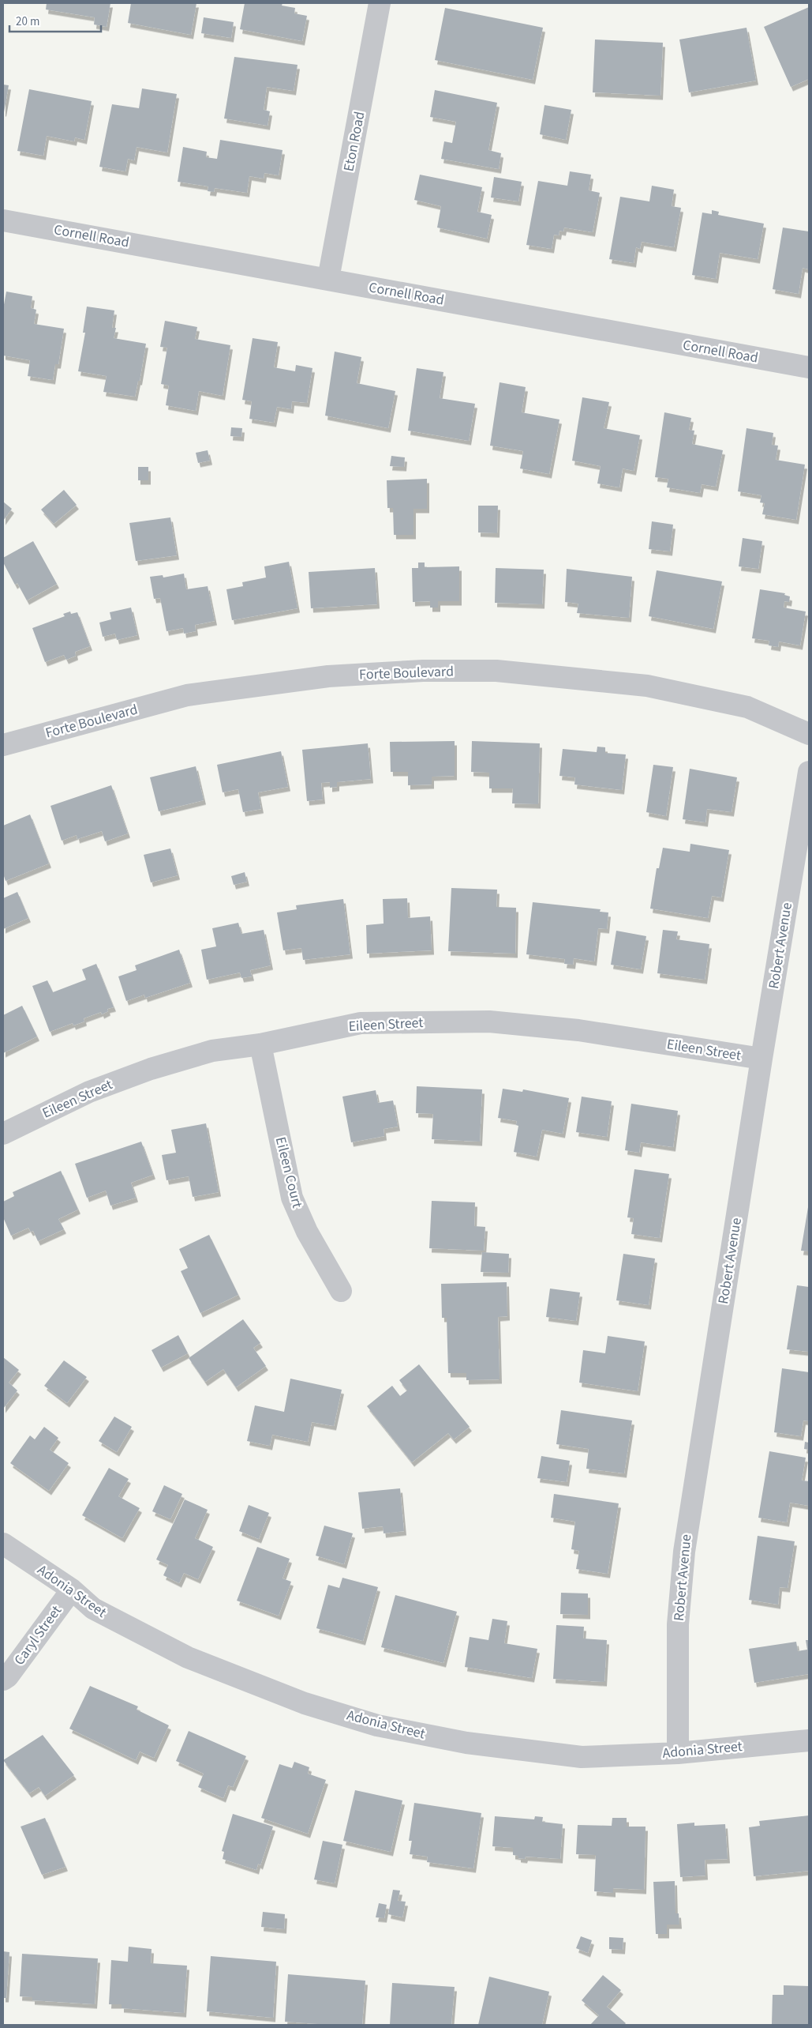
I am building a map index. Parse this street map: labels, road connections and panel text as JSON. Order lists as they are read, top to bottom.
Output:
{
  "streets": {
    "street": [
      "Eton Road",
      "Cornell Road",
      "Forte Boulevard",
      "Robert Avenue",
      "Eileen Street",
      "Eileen Court",
      "Adonia Street",
      "Caryl Street"
    ]
  },
  "crossings": [
    ["Eton Road", "Cornell Road"],
    ["Robert Avenue", "Eileen Street"],
    ["Robert Avenue", "Adonia Street"],
    ["Eileen Street", "Eileen Court"],
    ["Adonia Street", "Caryl Street"]
  ],
  "scale_bar": "20 m"
}
